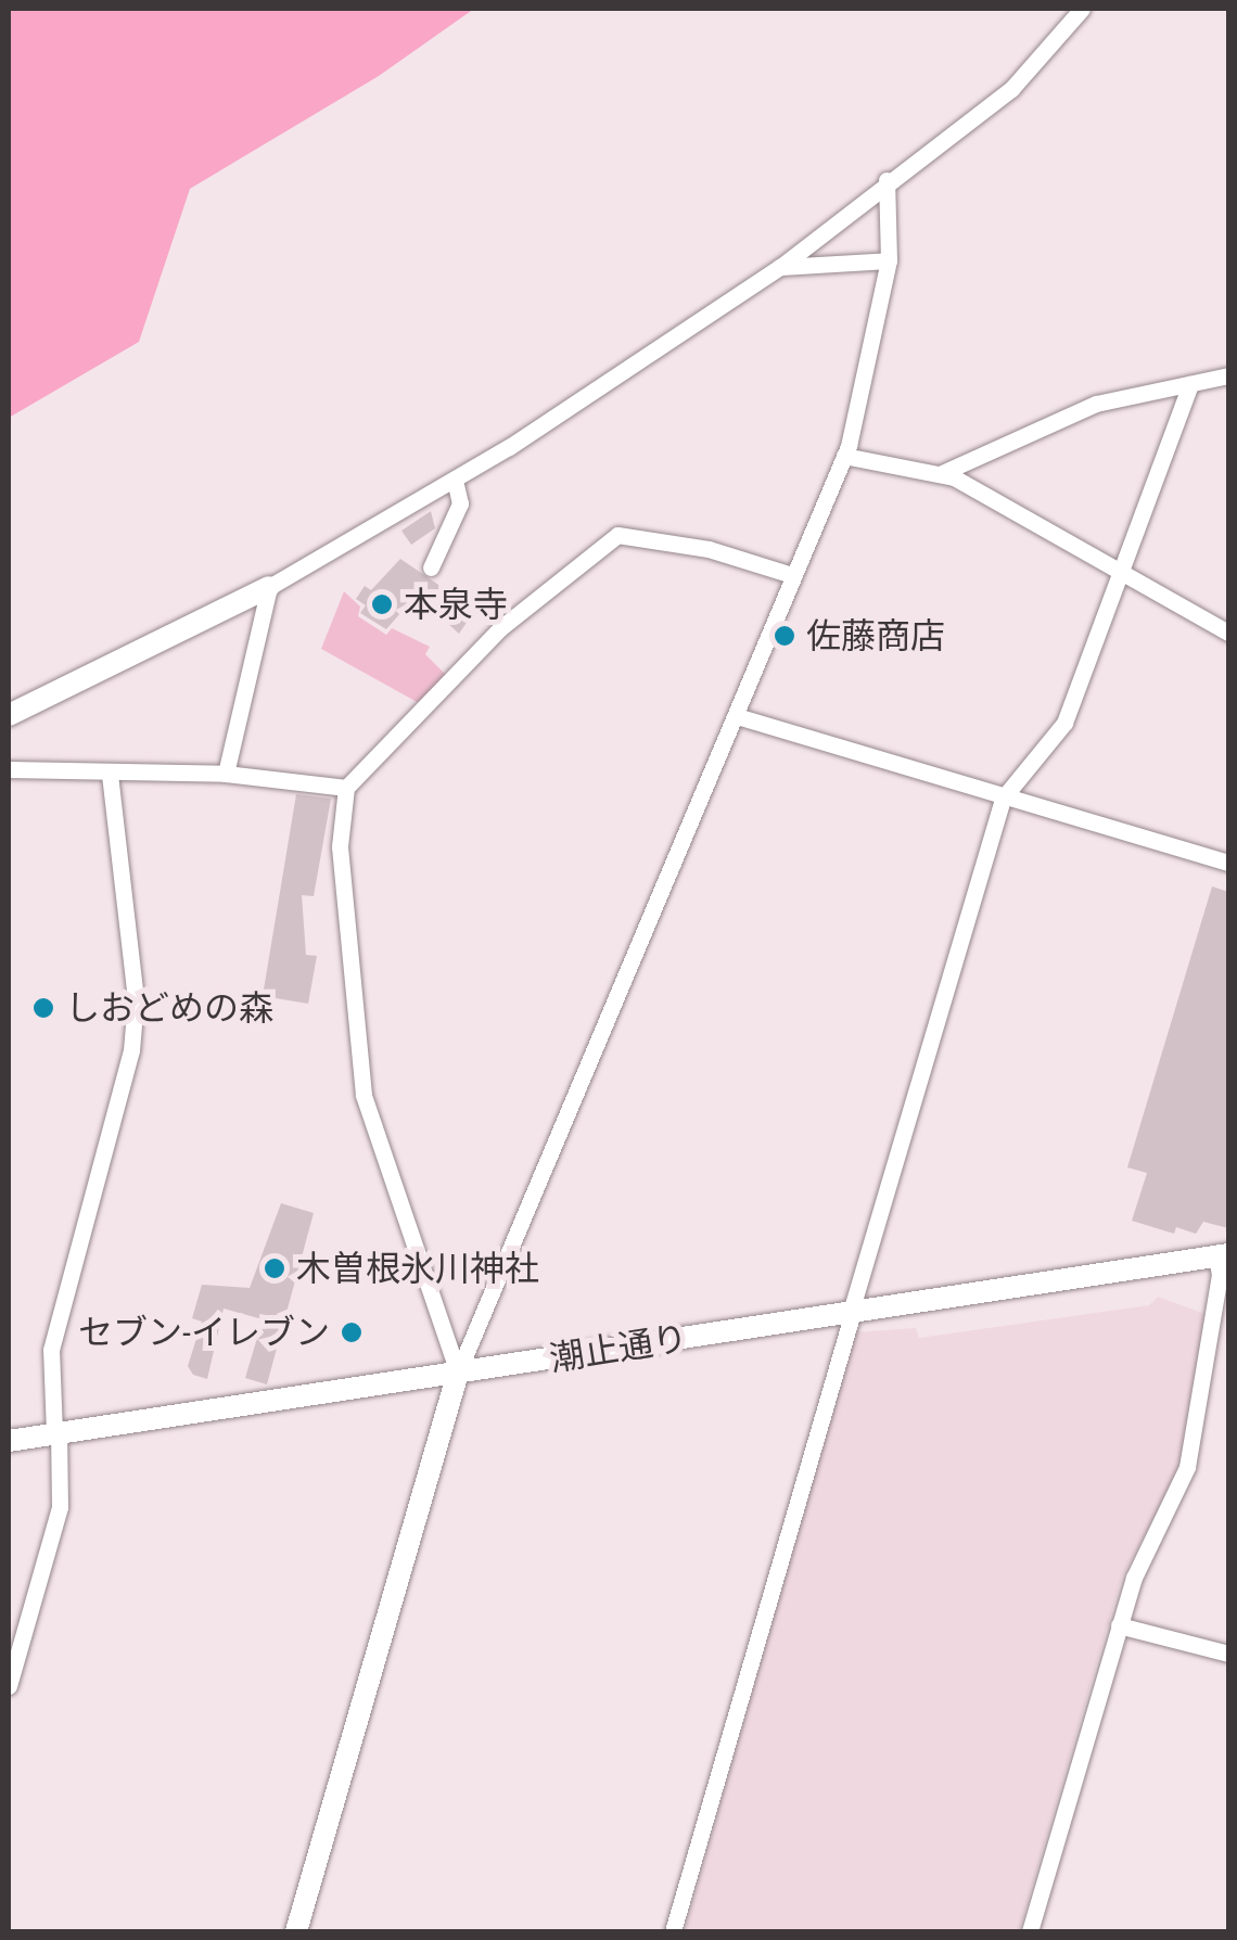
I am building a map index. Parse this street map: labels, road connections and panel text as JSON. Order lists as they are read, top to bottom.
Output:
{
  "streets": {
    "street": ["潮止通り"]
  },
  "places": [
    "本泉寺",
    "佐藤商店",
    "しおどめの森",
    "木曽根氷川神社",
    "セブン-イレブン"
  ]
}
